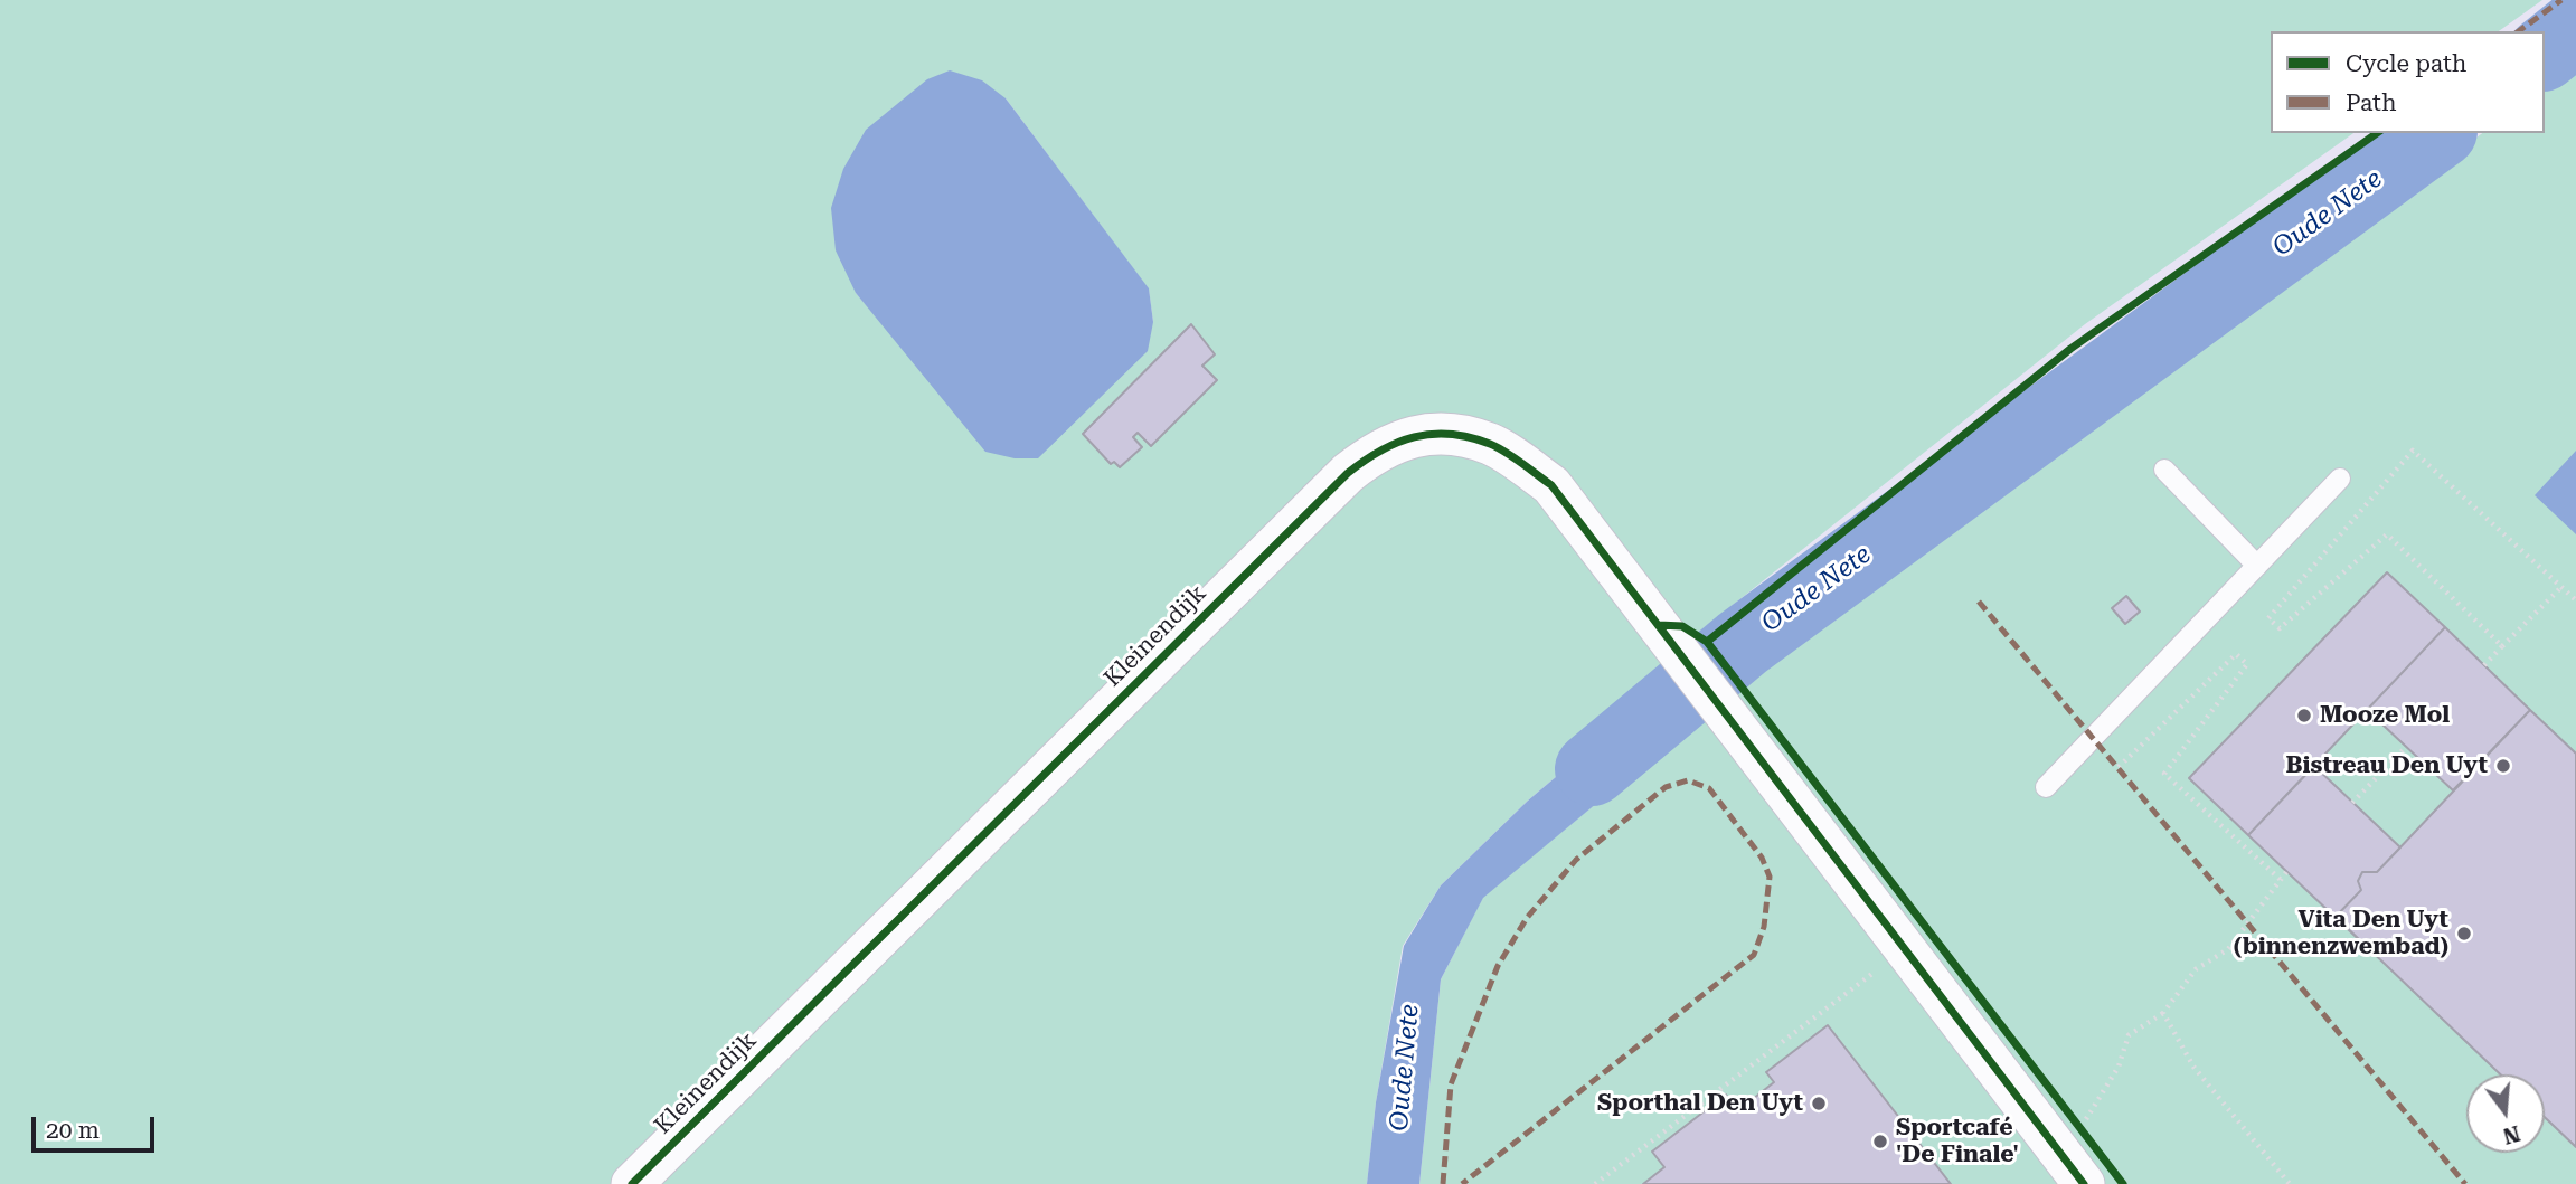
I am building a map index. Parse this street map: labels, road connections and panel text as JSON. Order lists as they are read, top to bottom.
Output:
{
  "streets": {
    "street": ["Kleinendijk"]
  },
  "water": ["Oude Nete"],
  "places": [
    "Mooze Mol",
    "Bistreau Den Uyt",
    "Vita Den Uyt (binnenzwembad)",
    "Sporthal Den Uyt",
    "Sportcafé 'De Finale'"
  ],
  "legend": ["Cycle path", "Path"],
  "scale_bar": "20 m",
  "north": "bottom"
}
